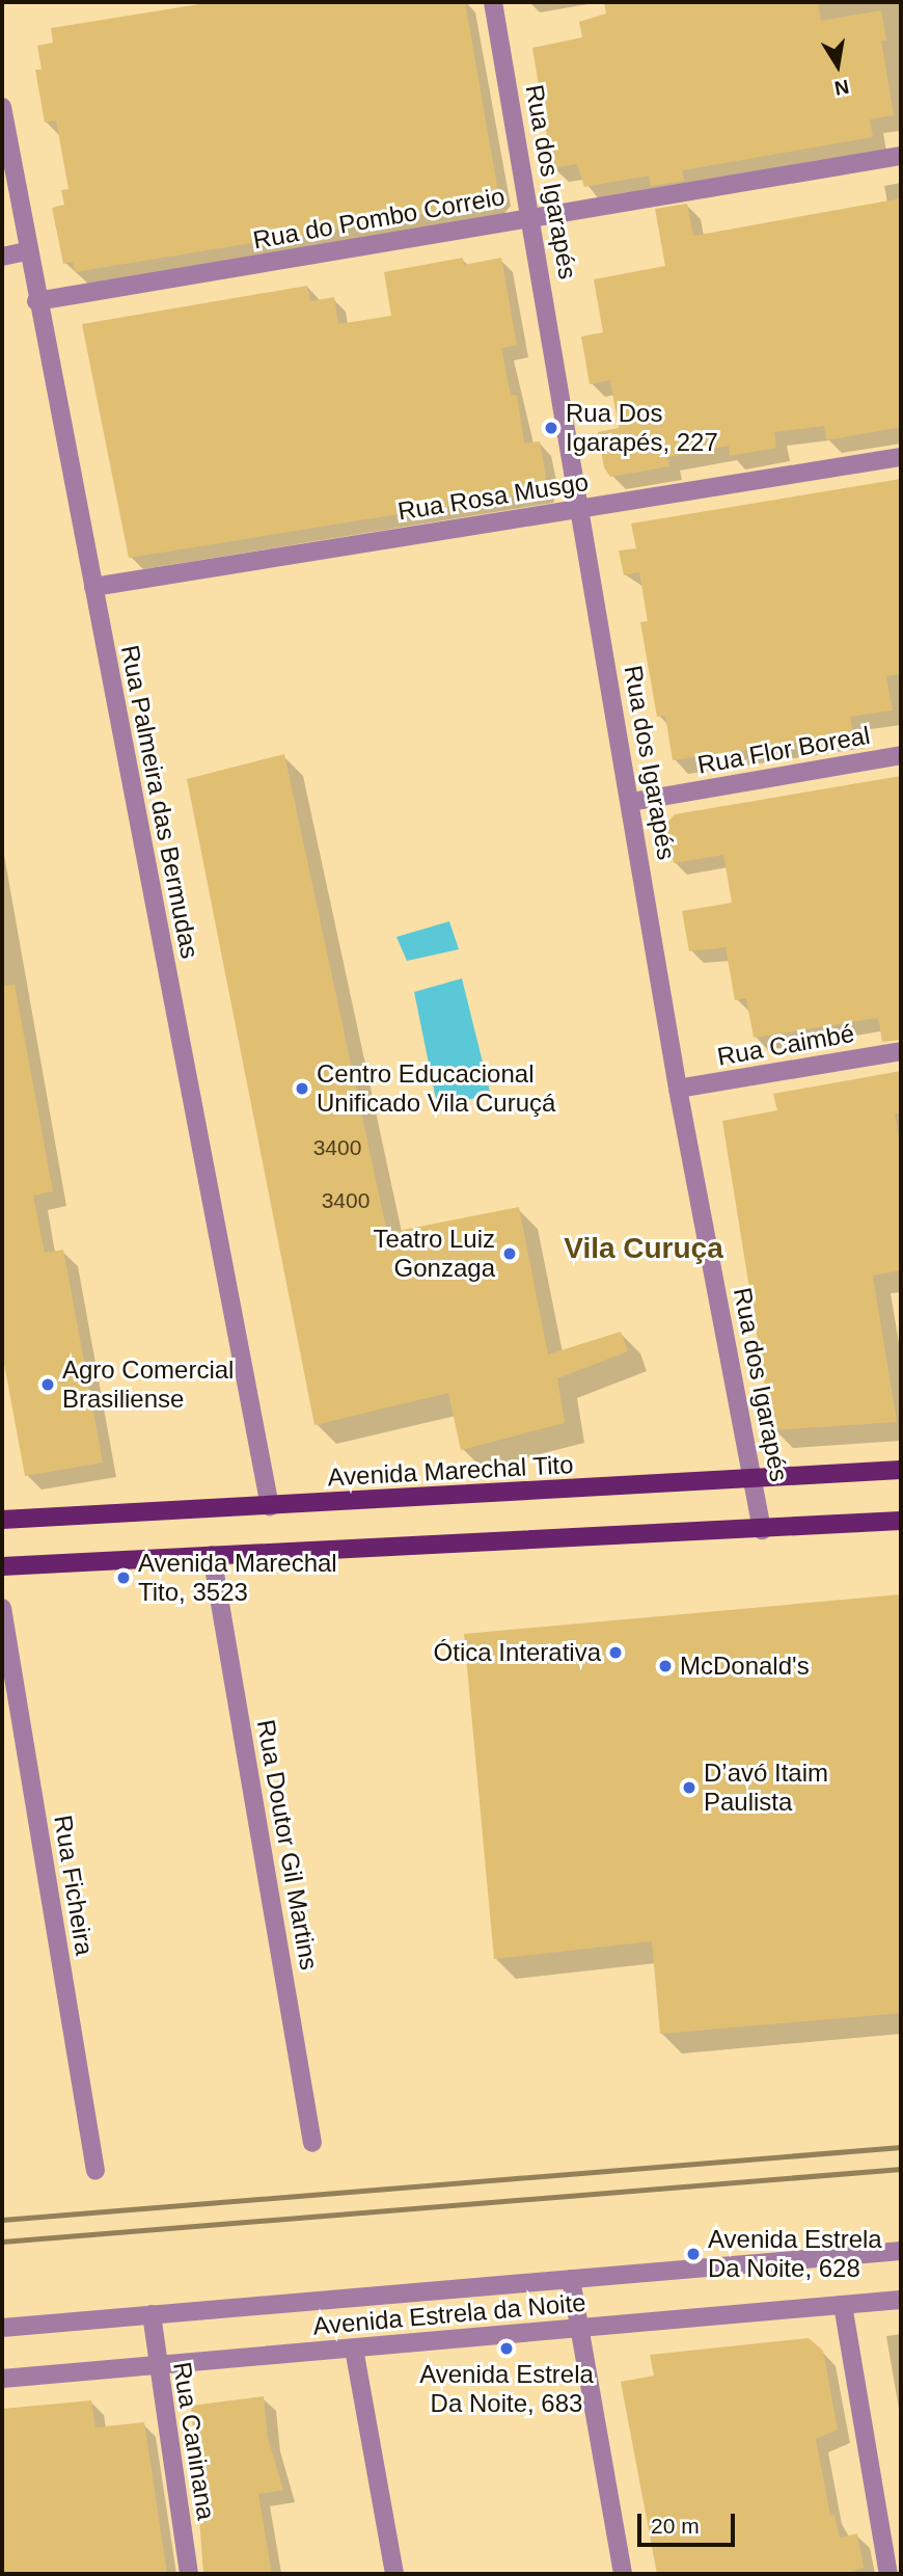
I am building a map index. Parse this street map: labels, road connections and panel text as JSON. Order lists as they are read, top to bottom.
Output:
{
  "streets": {
    "main road": ["Avenida Marechal Tito"],
    "street": [
      "Rua dos Igarapés",
      "Rua do Pombo Correio",
      "Rua Rosa Musgo",
      "Rua Flor Boreal",
      "Rua Palmeira das Bermudas",
      "Rua Caimbé",
      "Rua Doutor Gil Martins",
      "Rua Ficheira",
      "Avenida Estrela da Noite",
      "Rua Caninana"
    ]
  },
  "crossings": [
    ["Rua dos Igarapés", "Rua do Pombo Correio"],
    ["Rua dos Igarapés", "Rua Rosa Musgo"],
    ["Rua dos Igarapés", "Rua Flor Boreal"],
    ["Rua dos Igarapés", "Rua Caimbé"],
    ["Rua dos Igarapés", "Avenida Marechal Tito"],
    ["Rua do Pombo Correio", "Rua Palmeira das Bermudas"],
    ["Rua Rosa Musgo", "Rua Palmeira das Bermudas"],
    ["Rua Palmeira das Bermudas", "Avenida Marechal Tito"],
    ["Avenida Estrela da Noite", "Rua Caninana"]
  ],
  "districts": ["Vila Curuça"],
  "places": [
    "Rua Dos Igarapés, 227",
    "Centro Educacional Unificado Vila Curuçá",
    "Teatro Luiz Gonzaga",
    "Agro Comercial Brasiliense",
    "Avenida Marechal Tito, 3523",
    "Ótica Interativa",
    "McDonald's",
    "D’avó Itaim Paulista",
    "Avenida Estrela Da Noite, 628",
    "Avenida Estrela Da Noite, 683"
  ],
  "house_numbers": ["3400", "3400"],
  "scale_bar": "20 m",
  "north": "bottom"
}
